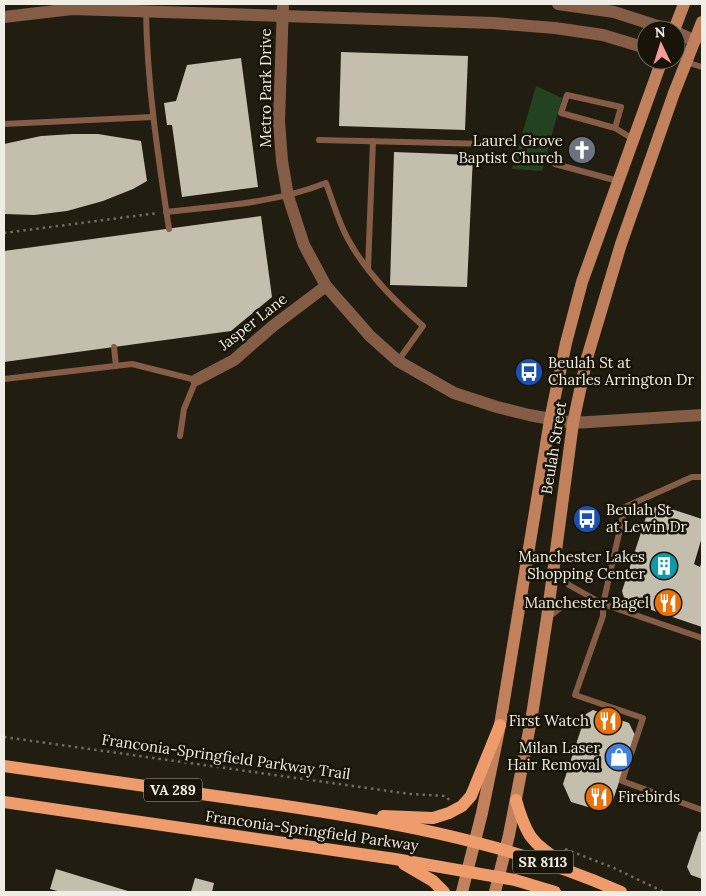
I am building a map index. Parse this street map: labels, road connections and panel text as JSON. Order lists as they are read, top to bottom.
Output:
{
  "streets": {
    "main road": [
      "Beulah Street",
      "VA 289",
      "Franconia-Springfield Parkway",
      "SR 8113"
    ],
    "street": ["Metro Park Drive", "Jasper Lane"],
    "path": ["Franconia-Springfield Parkway Trail"]
  },
  "crossings": [
    ["Metro Park Drive", "Jasper Lane"],
    ["Metro Park Drive", "Beulah Street"],
    ["Beulah Street", "Franconia-Springfield Parkway"],
    ["Beulah Street", "SR 8113"],
    ["Franconia-Springfield Parkway", "SR 8113"]
  ],
  "places": {
    "church": ["Laurel Grove Baptist Church"],
    "bus stop": ["Beulah St at Charles Arrington Dr", "Beulah St at Lewin Dr"],
    "building": ["Manchester Lakes Shopping Center"],
    "restaurant": ["Manchester Bagel", "First Watch", "Firebirds"],
    "shop": ["Milan Laser Hair Removal"]
  },
  "north": "top"
}
